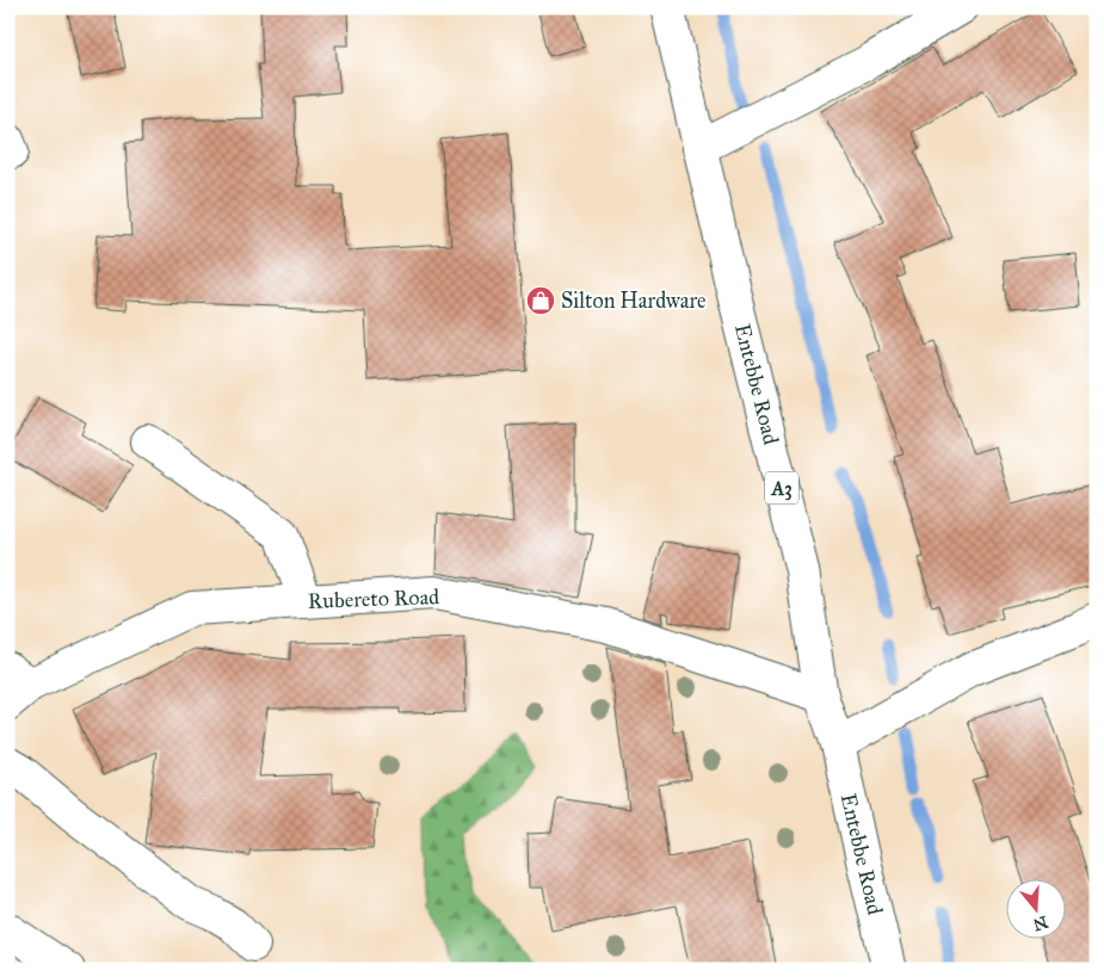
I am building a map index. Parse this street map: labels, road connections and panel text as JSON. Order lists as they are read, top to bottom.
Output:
{
  "streets": {
    "street": ["Entebbe Road", "A3", "Rubereto Road"]
  },
  "crossings": [
    ["Entebbe Road", "Rubereto Road"]
  ],
  "places": {
    "shop": ["Silton Hardware"]
  },
  "north": "bottom"
}
